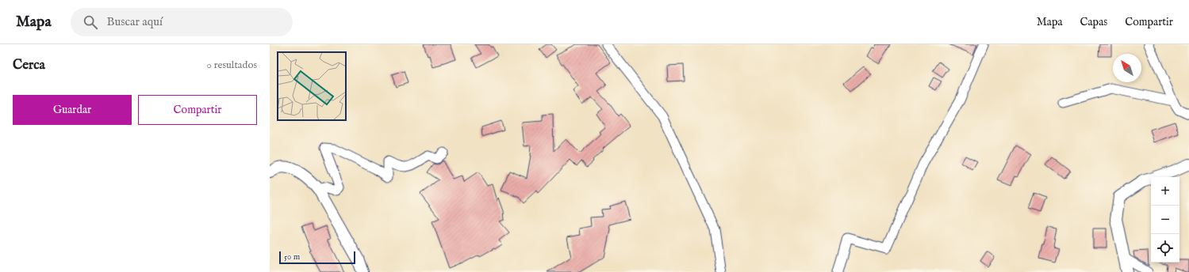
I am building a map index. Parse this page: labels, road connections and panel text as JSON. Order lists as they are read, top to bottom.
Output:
{
  "scale_bar": "50 m",
  "north": "top left",
  "page": {
    "header": "Mapa",
    "search": "Buscar aquí",
    "nav": ["Mapa", "Capas", "Compartir"],
    "heading": ["Cerca", "0 resultados"],
    "buttons": ["Guardar", "Compartir"],
    "map_buttons": ["+", "−"],
    "scale": "50 m"
  }
}
